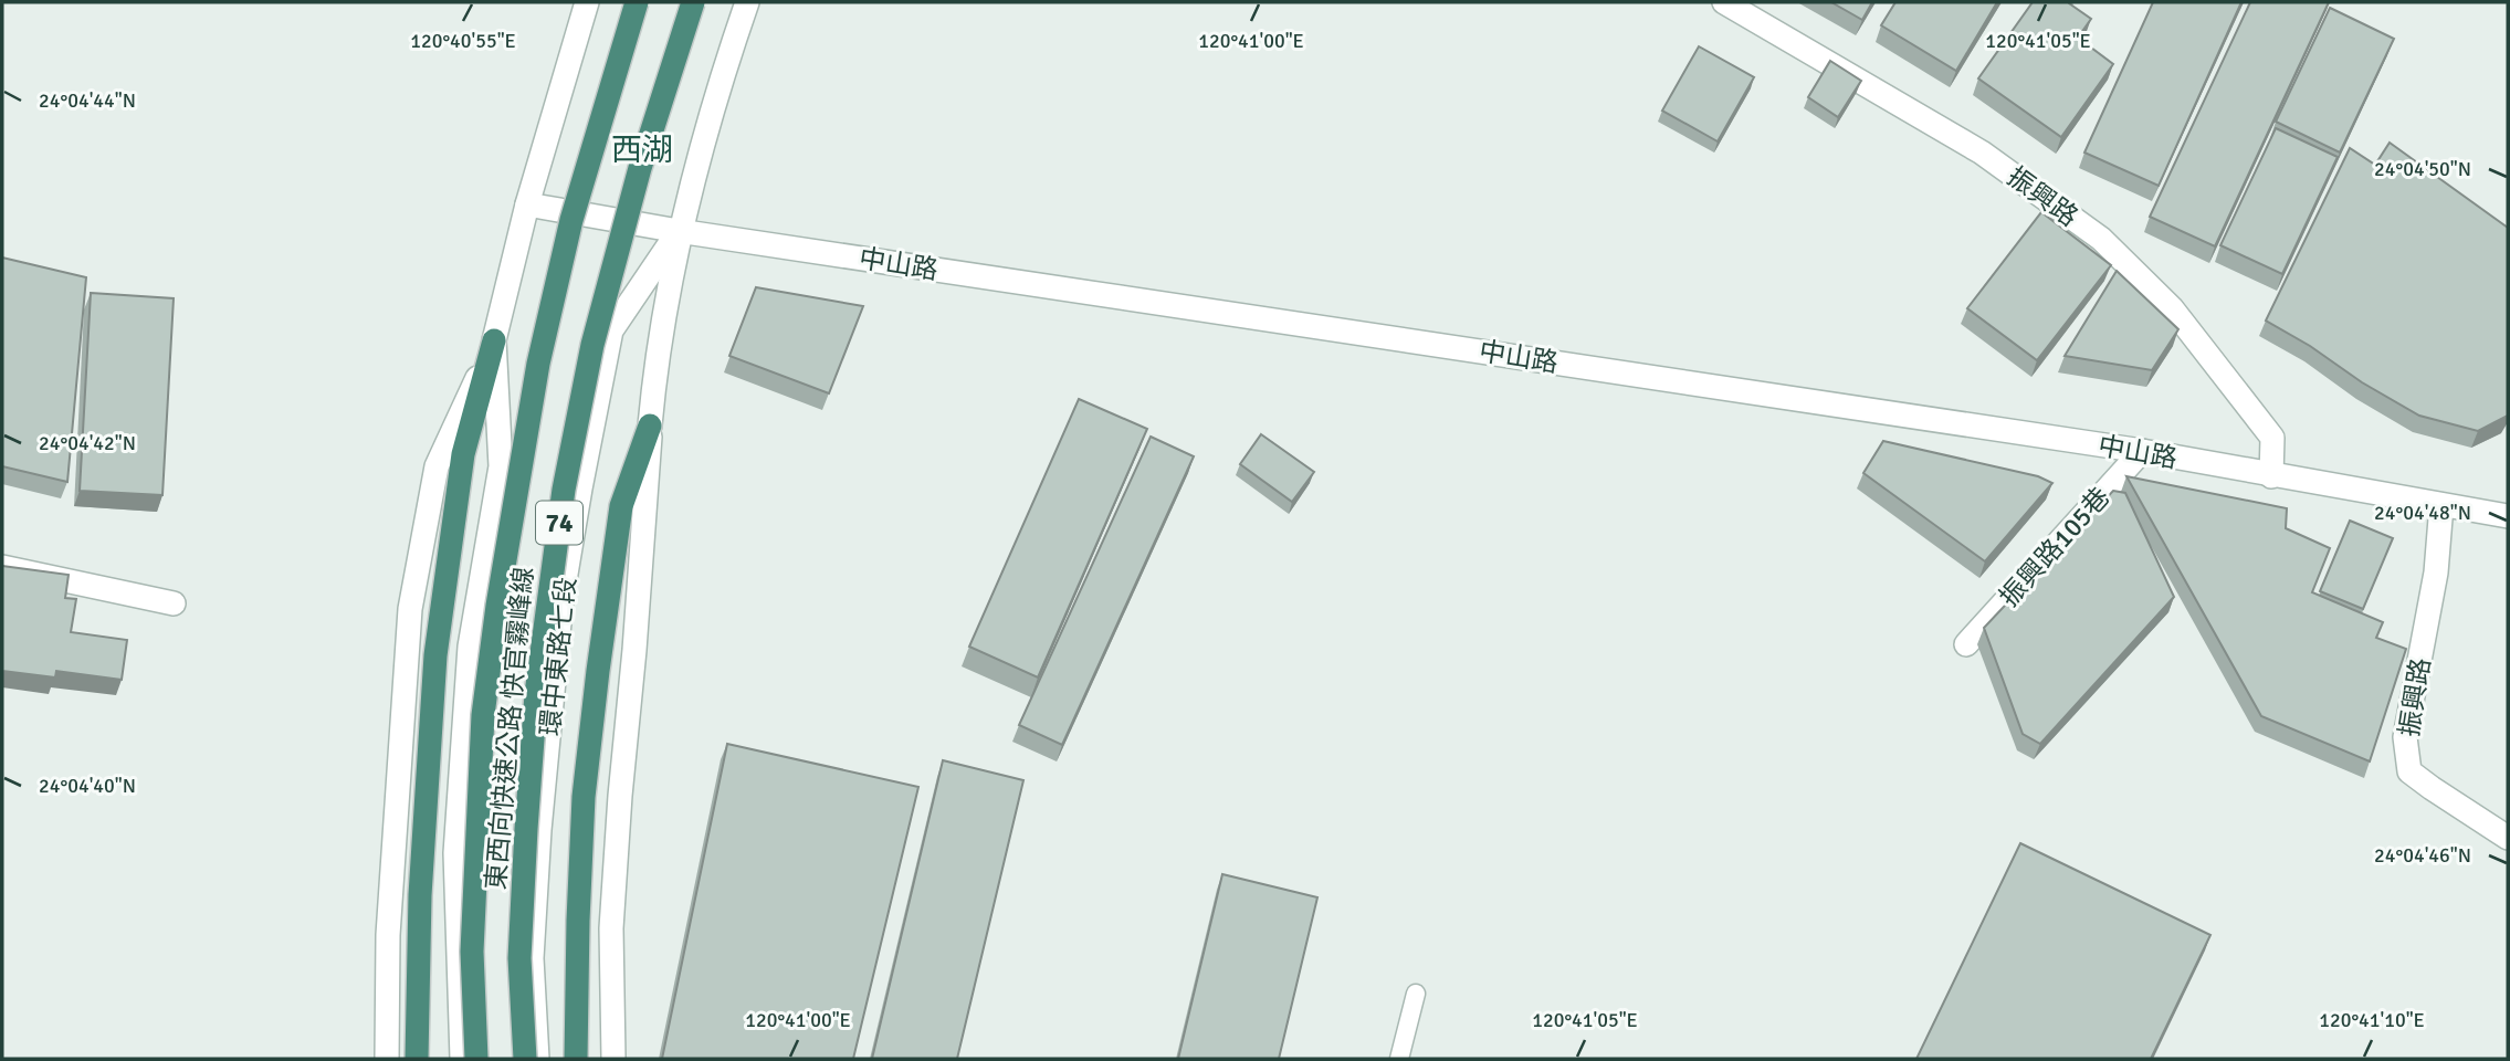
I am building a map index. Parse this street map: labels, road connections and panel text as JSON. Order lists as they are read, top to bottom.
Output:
{
  "streets": {
    "highway": ["74", "東西向快速公路 快官霧峰線"],
    "street": [
      "振興路",
      "中山路",
      "振興路105巷",
      "環中東路七段"
    ]
  },
  "crossings": [
    ["振興路", "中山路"],
    ["中山路", "振興路105巷"],
    ["中山路", "環中東路七段"]
  ],
  "districts": ["西湖"],
  "coordinates": [
    "120°40'55\"E",
    "120°41'00\"E",
    "120°41'05\"E",
    "24°04'44\"N",
    "24°04'50\"N",
    "24°04'42\"N",
    "24°04'48\"N",
    "24°04'40\"N",
    "24°04'46\"N",
    "120°41'10\"E"
  ]
}
